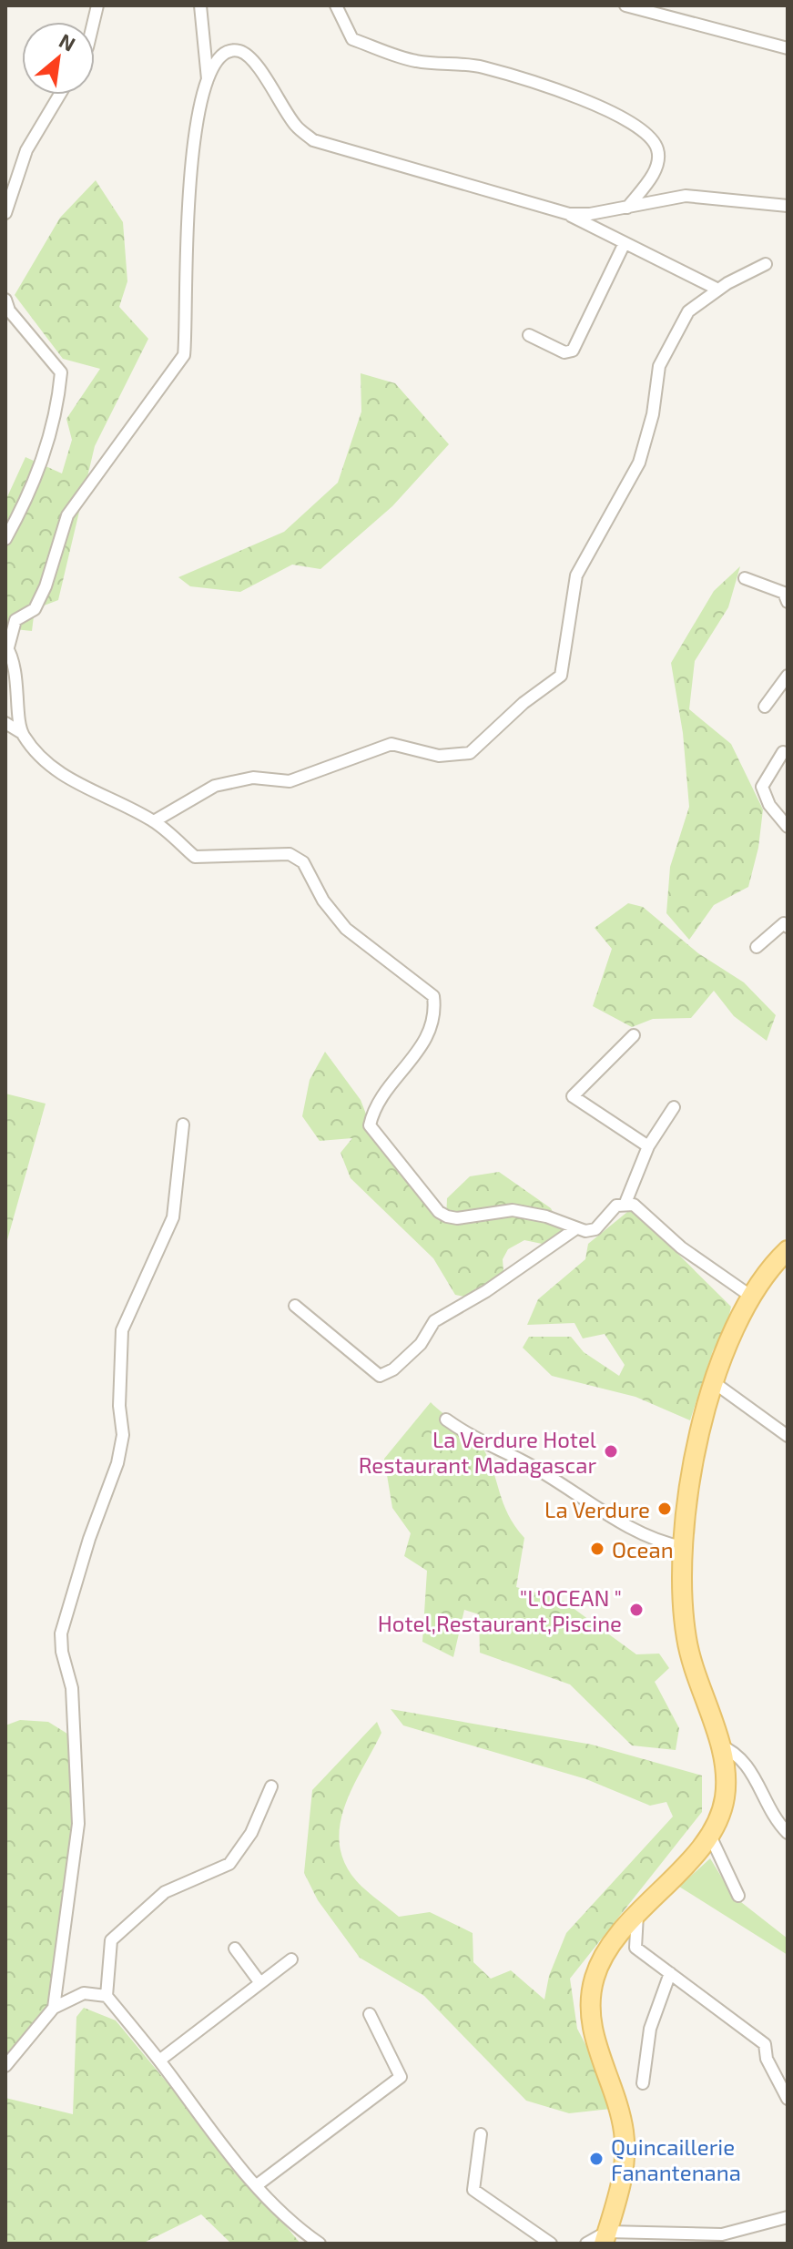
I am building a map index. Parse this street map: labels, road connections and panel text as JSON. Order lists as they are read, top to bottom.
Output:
{
  "places": [
    "La Verdure Hotel Restaurant Madagascar",
    "La Verdure",
    "Ocean",
    "\"L'OCEAN \" Hotel,Restaurant,Piscine",
    "Quincaillerie Fanantenana"
  ],
  "north": "top right"
}
